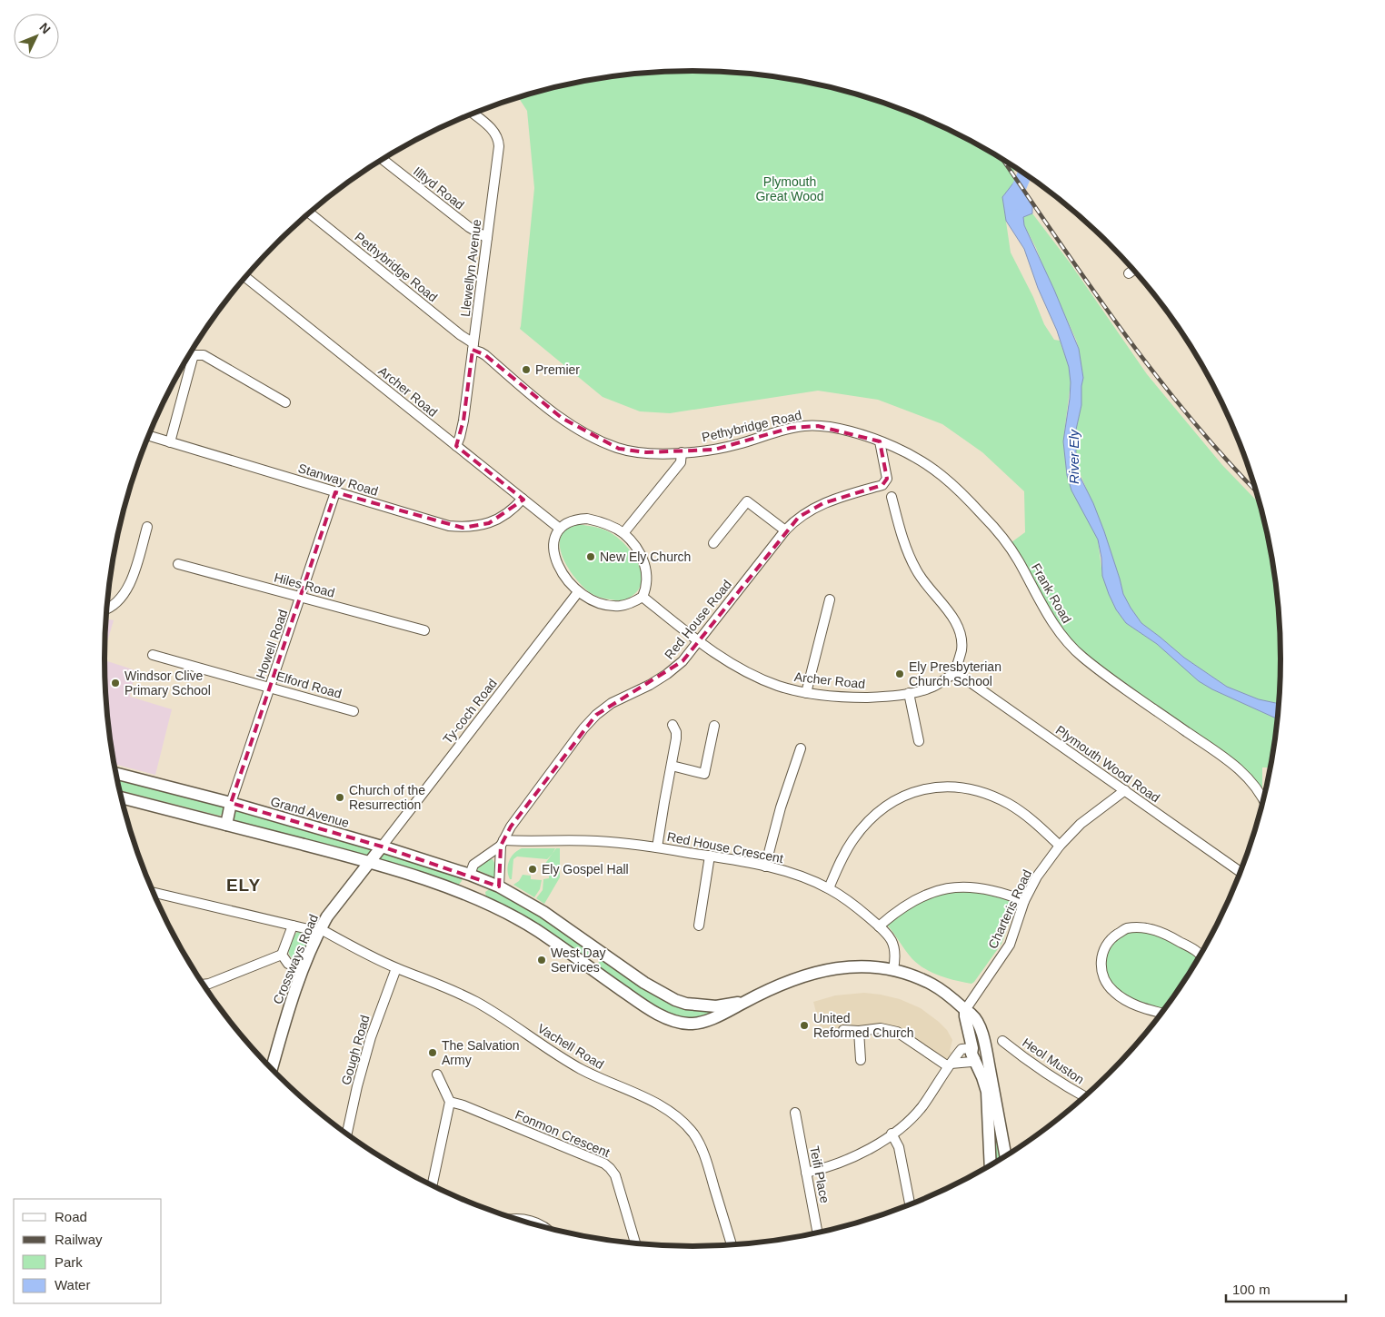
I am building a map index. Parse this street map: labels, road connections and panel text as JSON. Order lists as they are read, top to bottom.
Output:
{
  "streets": {
    "street": [
      "Illtyd Road",
      "Pethybridge Road",
      "Llewellyn Avenue",
      "Archer Road",
      "Stanway Road",
      "Hiles Road",
      "Frank Road",
      "Red House Road",
      "Howell Road",
      "Elford Road",
      "Ty-coch Road",
      "Plymouth Wood Road",
      "Grand Avenue",
      "Red House Crescent",
      "Charteris Road",
      "Crossways Road",
      "Vachell Road",
      "Gough Road",
      "Heol Muston",
      "Fonmon Crescent",
      "Teifi Place"
    ]
  },
  "crossings": [
    ["Illtyd Road", "Llewellyn Avenue"],
    ["Pethybridge Road", "Llewellyn Avenue"],
    ["Pethybridge Road", "Frank Road"],
    ["Pethybridge Road", "Red House Road"],
    ["Llewellyn Avenue", "Archer Road"],
    ["Archer Road", "Stanway Road"],
    ["Archer Road", "Red House Road"],
    ["Archer Road", "Ty-coch Road"],
    ["Archer Road", "Plymouth Wood Road"],
    ["Stanway Road", "Howell Road"],
    ["Hiles Road", "Howell Road"],
    ["Frank Road", "Red House Road"],
    ["Red House Road", "Grand Avenue"],
    ["Red House Road", "Red House Crescent"],
    ["Howell Road", "Elford Road"],
    ["Howell Road", "Grand Avenue"],
    ["Ty-coch Road", "Grand Avenue"],
    ["Plymouth Wood Road", "Charteris Road"],
    ["Grand Avenue", "Red House Crescent"],
    ["Grand Avenue", "Charteris Road"],
    ["Grand Avenue", "Crossways Road"],
    ["Crossways Road", "Vachell Road"],
    ["Vachell Road", "Gough Road"]
  ],
  "districts": ["ELY"],
  "water": ["River Ely"],
  "parks": ["Plymouth Great Wood"],
  "places": [
    "Premier",
    "New Ely Church",
    "Ely Presbyterian Church School",
    "Windsor Clive Primary School",
    "Church of the Resurrection",
    "Ely Gospel Hall",
    "West Day Services",
    "United Reformed Church",
    "The Salvation Army"
  ],
  "legend": [
    "Road",
    "Railway",
    "Park",
    "Water"
  ],
  "scale_bar": "100 m",
  "north": "top right"
}
